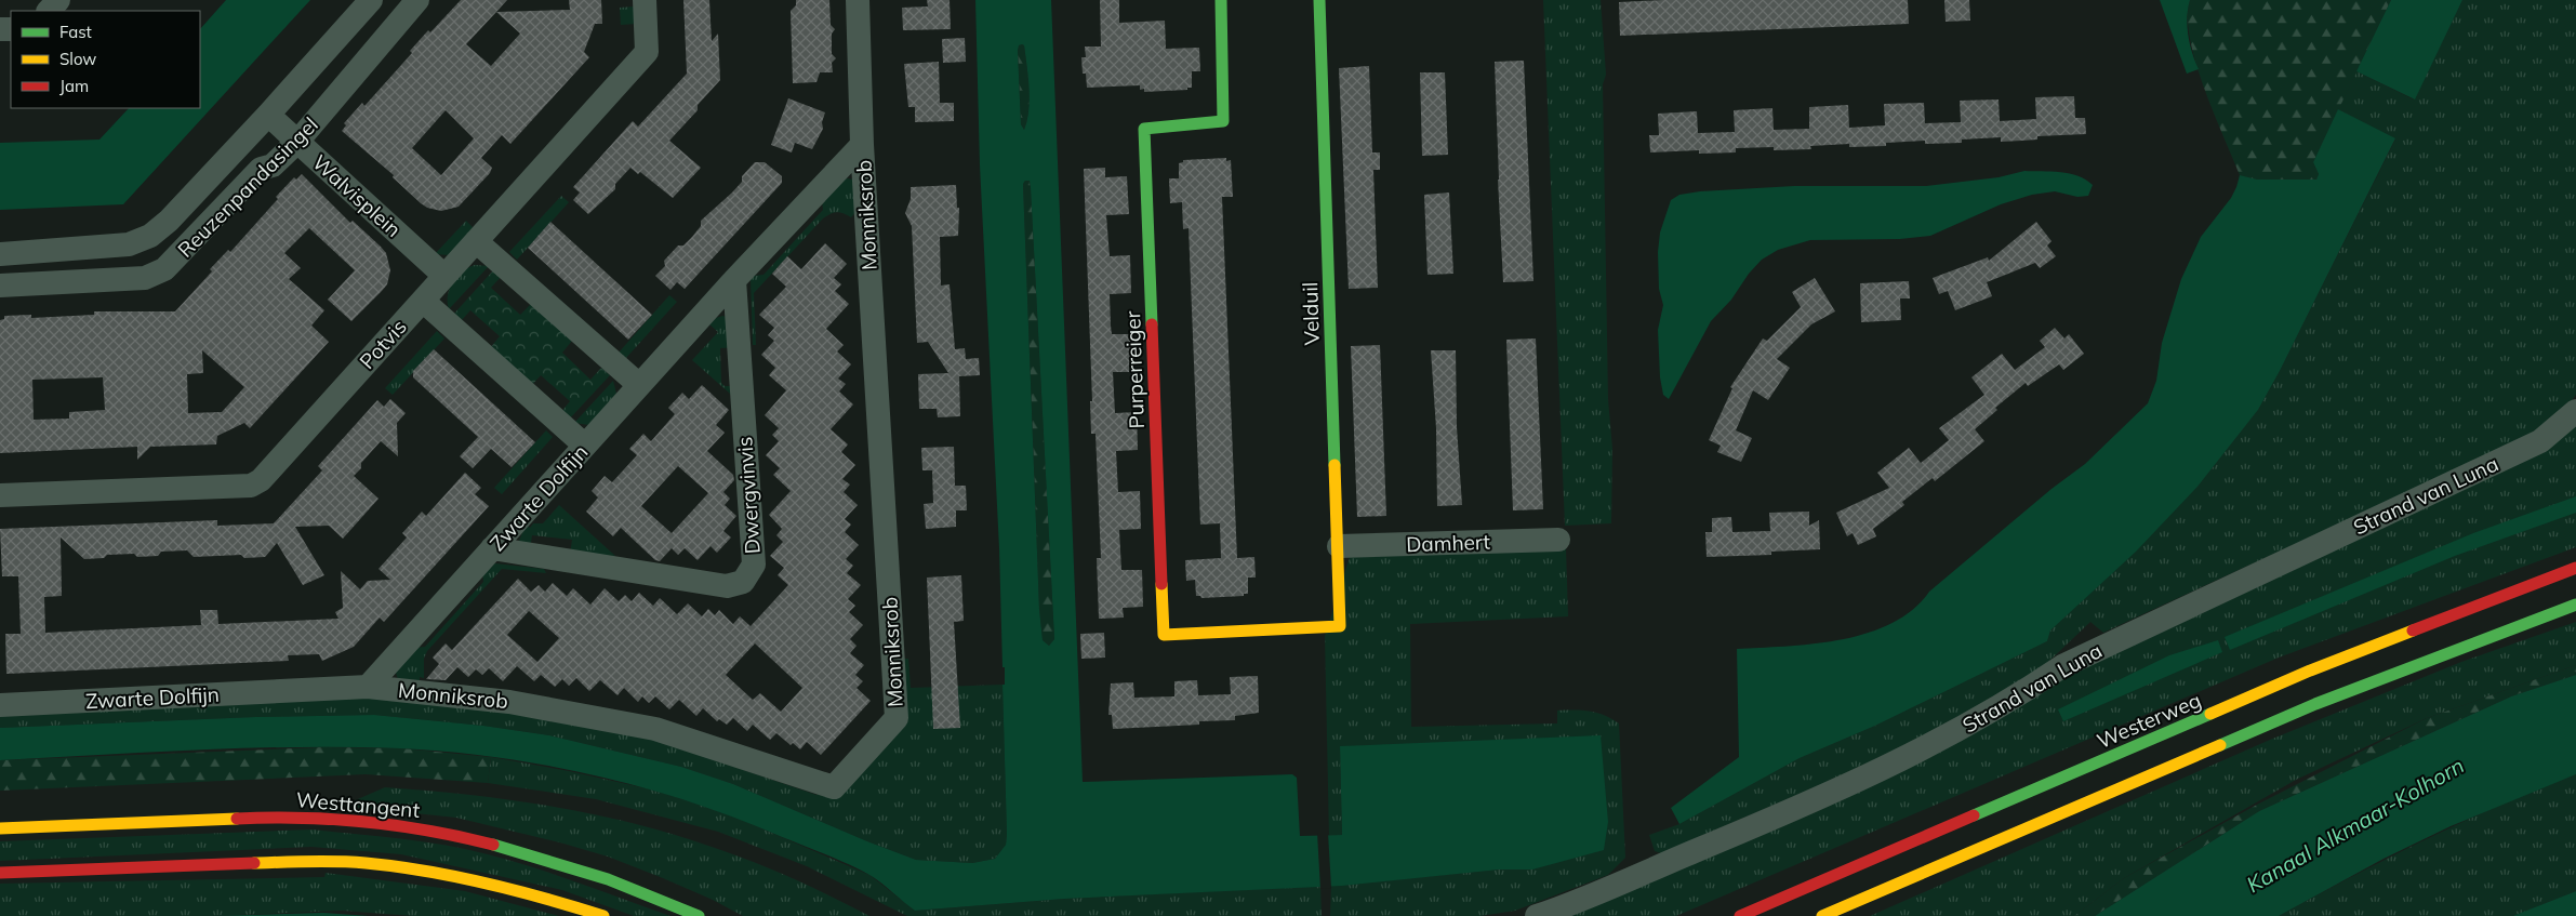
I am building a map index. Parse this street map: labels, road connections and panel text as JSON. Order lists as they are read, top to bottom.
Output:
{
  "streets": {
    "main road": [
      "Velduil",
      "Purperreiger",
      "Westerweg",
      "Westtangent"
    ],
    "street": [
      "Reuzenpandasingel",
      "Walvisplein",
      "Monniksrob",
      "Potvis",
      "Dwergvinvis",
      "Strand van Luna",
      "Zwarte Dolfijn",
      "Damhert"
    ]
  },
  "crossings": [
    ["Reuzenpandasingel", "Walvisplein"],
    ["Walvisplein", "Potvis"],
    ["Monniksrob", "Zwarte Dolfijn"],
    ["Velduil", "Purperreiger"],
    ["Velduil", "Damhert"],
    ["Dwergvinvis", "Zwarte Dolfijn"]
  ],
  "water": ["Kanaal Alkmaar-Kolhorn"],
  "legend": ["Fast", "Slow", "Jam"]
}
